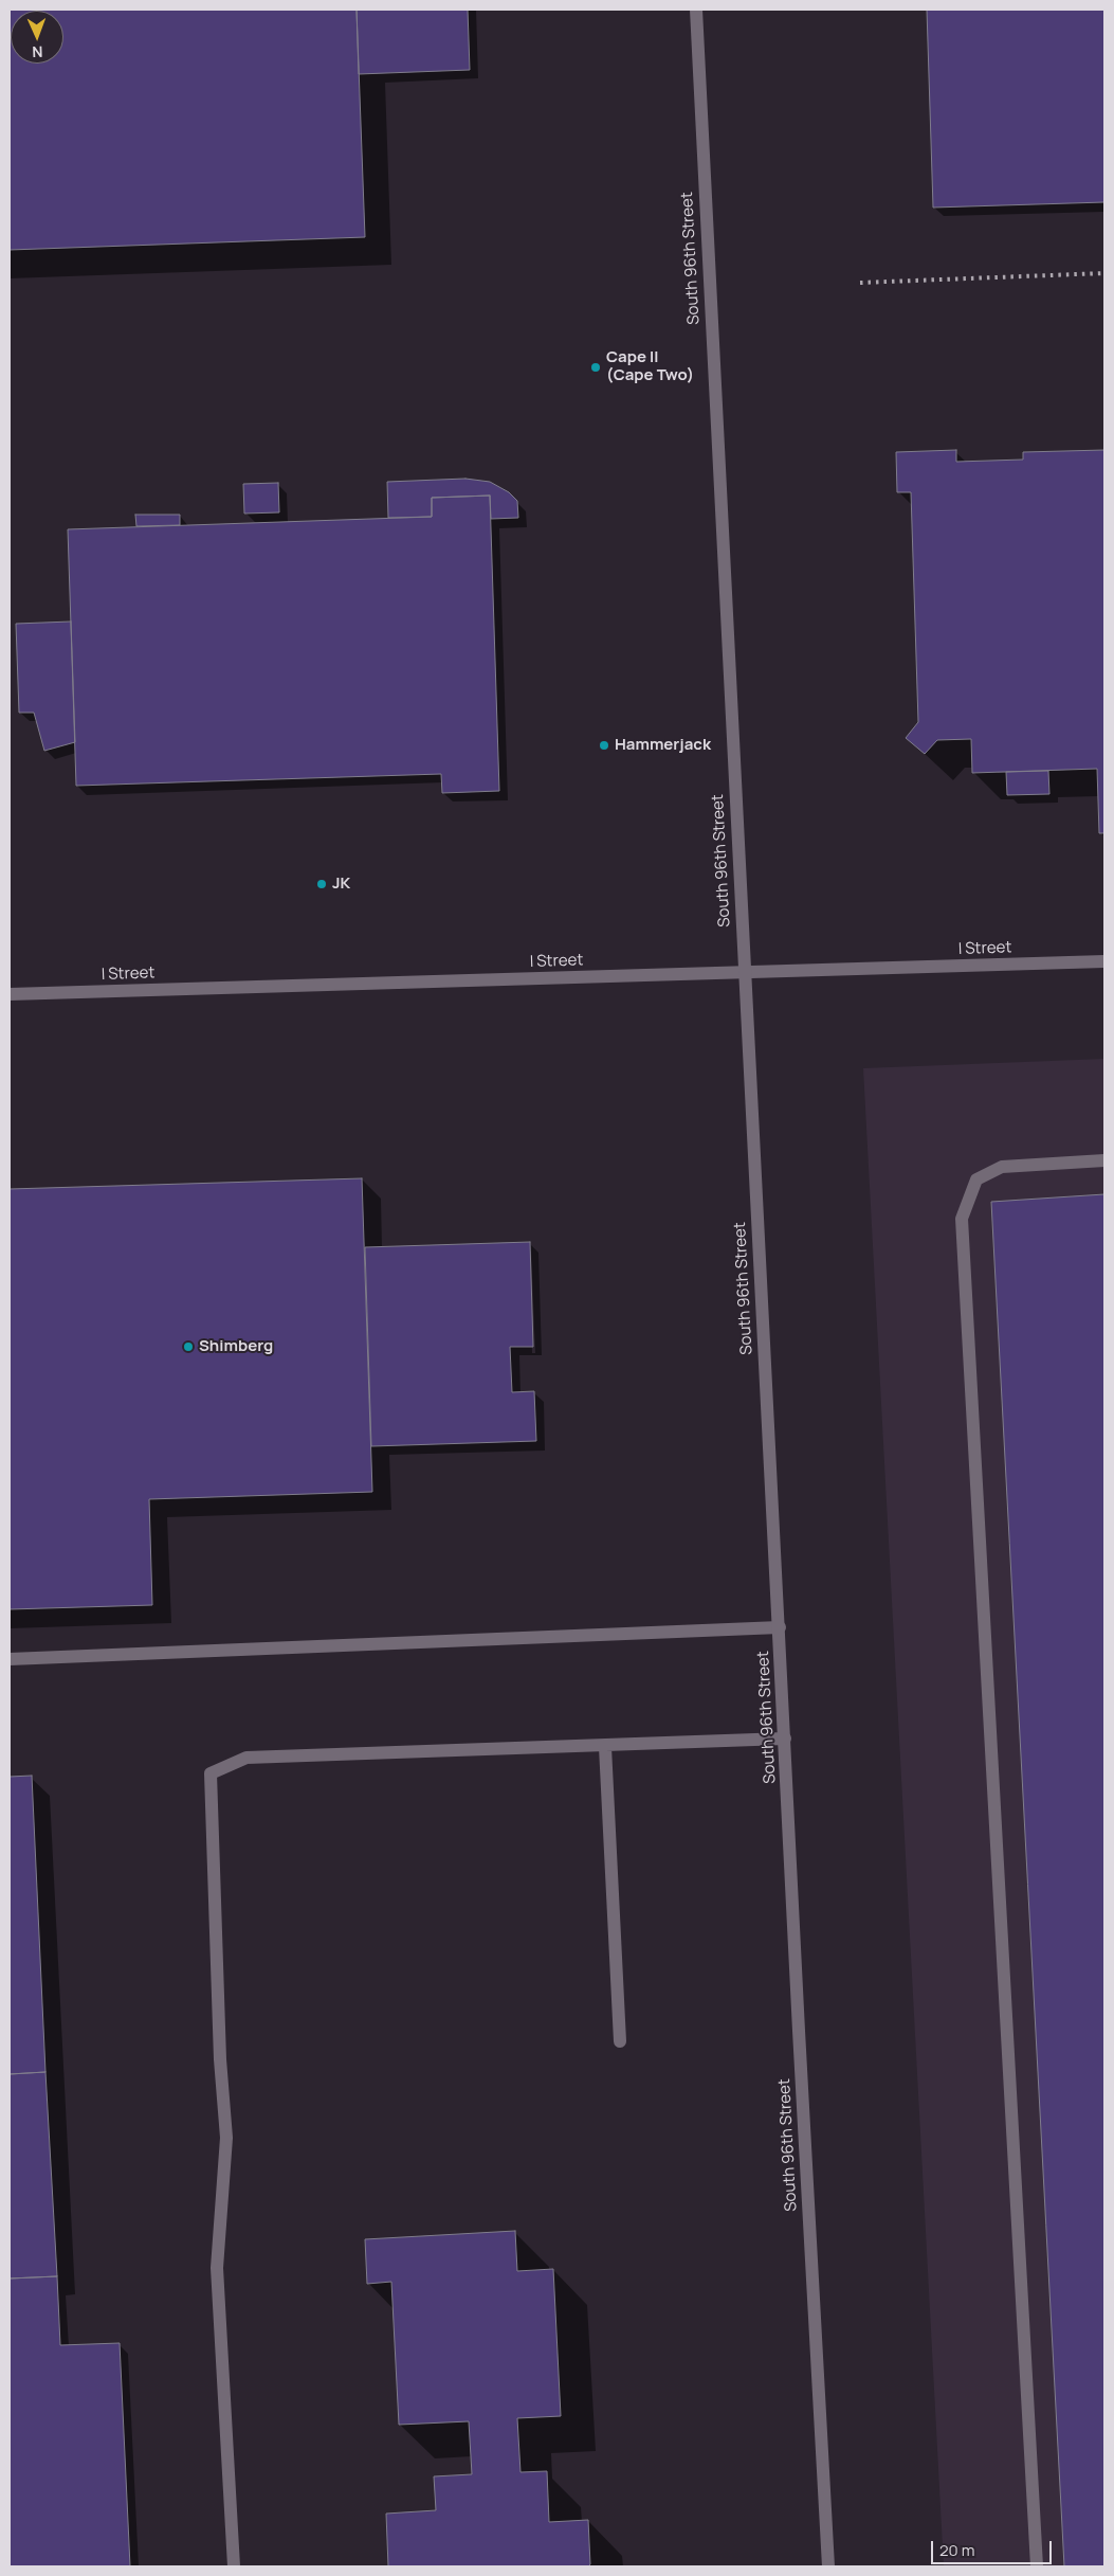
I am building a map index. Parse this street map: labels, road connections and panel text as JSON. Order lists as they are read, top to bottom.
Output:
{
  "streets": {
    "street": ["South 96th Street", "I Street"]
  },
  "crossings": [
    ["South 96th Street", "I Street"]
  ],
  "places": [
    "Cape II (Cape Two)",
    "Hammerjack",
    "JK",
    "Shimberg"
  ],
  "scale_bar": "20 m",
  "north": "bottom"
}
